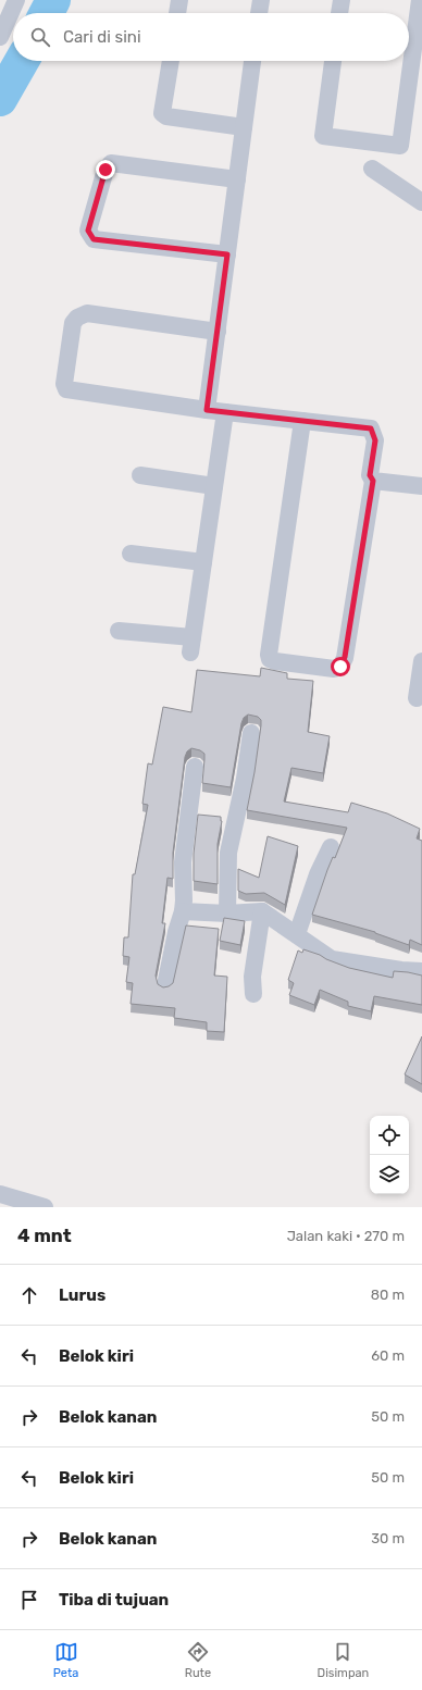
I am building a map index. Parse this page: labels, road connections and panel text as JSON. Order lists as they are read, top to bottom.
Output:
{
  "page": {
    "search": "Cari di sini",
    "heading": ["4 mnt", "Jalan kaki · 270 m"],
    "list": [
      ["Lurus", "80 m"],
      ["Belok kiri", "60 m"],
      ["Belok kanan", "50 m"],
      ["Belok kiri", "50 m"],
      ["Belok kanan", "30 m"],
      "Tiba di tujuan"
    ],
    "nav": ["Peta", "Rute", "Disimpan"]
  }
}
